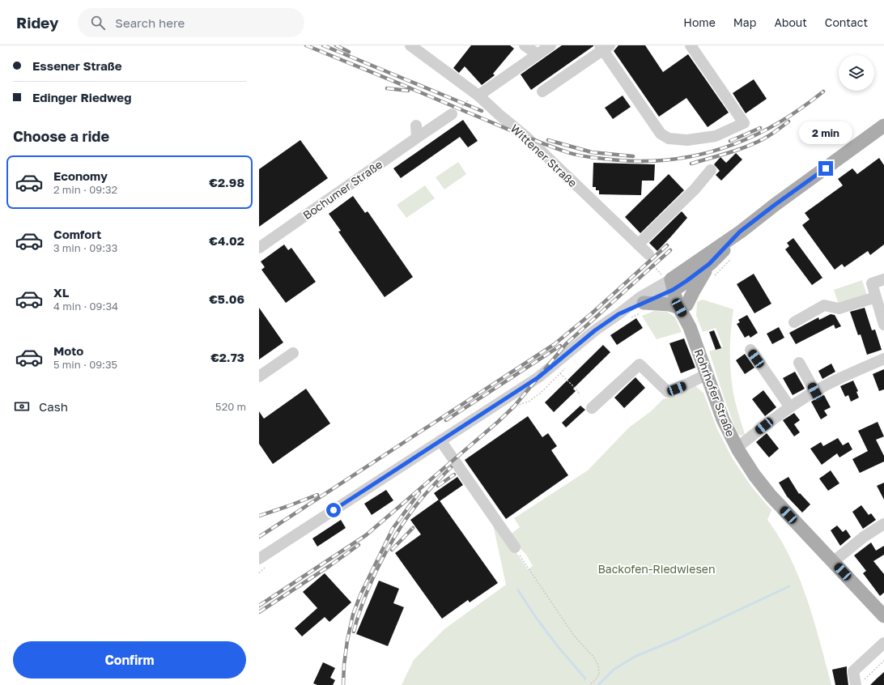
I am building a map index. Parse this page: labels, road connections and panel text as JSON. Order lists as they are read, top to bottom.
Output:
{
  "streets": {
    "main road": ["Rohrhofer Straße"],
    "street": ["Wittener Straße", "Bochumer Straße"]
  },
  "parks": ["Backofen-Riedwiesen"],
  "page": {
    "header": "Ridey",
    "search": "Search here",
    "nav": [
      "Home",
      "Map",
      "About",
      "Contact"
    ],
    "banner": ["Essener Straße", "Edinger Riedweg"],
    "heading": "Choose a ride",
    "bubble": "2 min",
    "list": [
      {
        "name": "Economy",
        "note": "2 min · 09:32",
        "value": "€2.98"
      },
      {
        "name": "Comfort",
        "note": "3 min · 09:33",
        "value": "€4.02"
      },
      {
        "name": "XL",
        "note": "4 min · 09:34",
        "value": "€5.06"
      },
      {
        "name": "Moto",
        "note": "5 min · 09:35",
        "value": "€2.73"
      }
    ],
    "pay": ["Cash", "520 m"],
    "buttons": "Confirm"
  }
}
